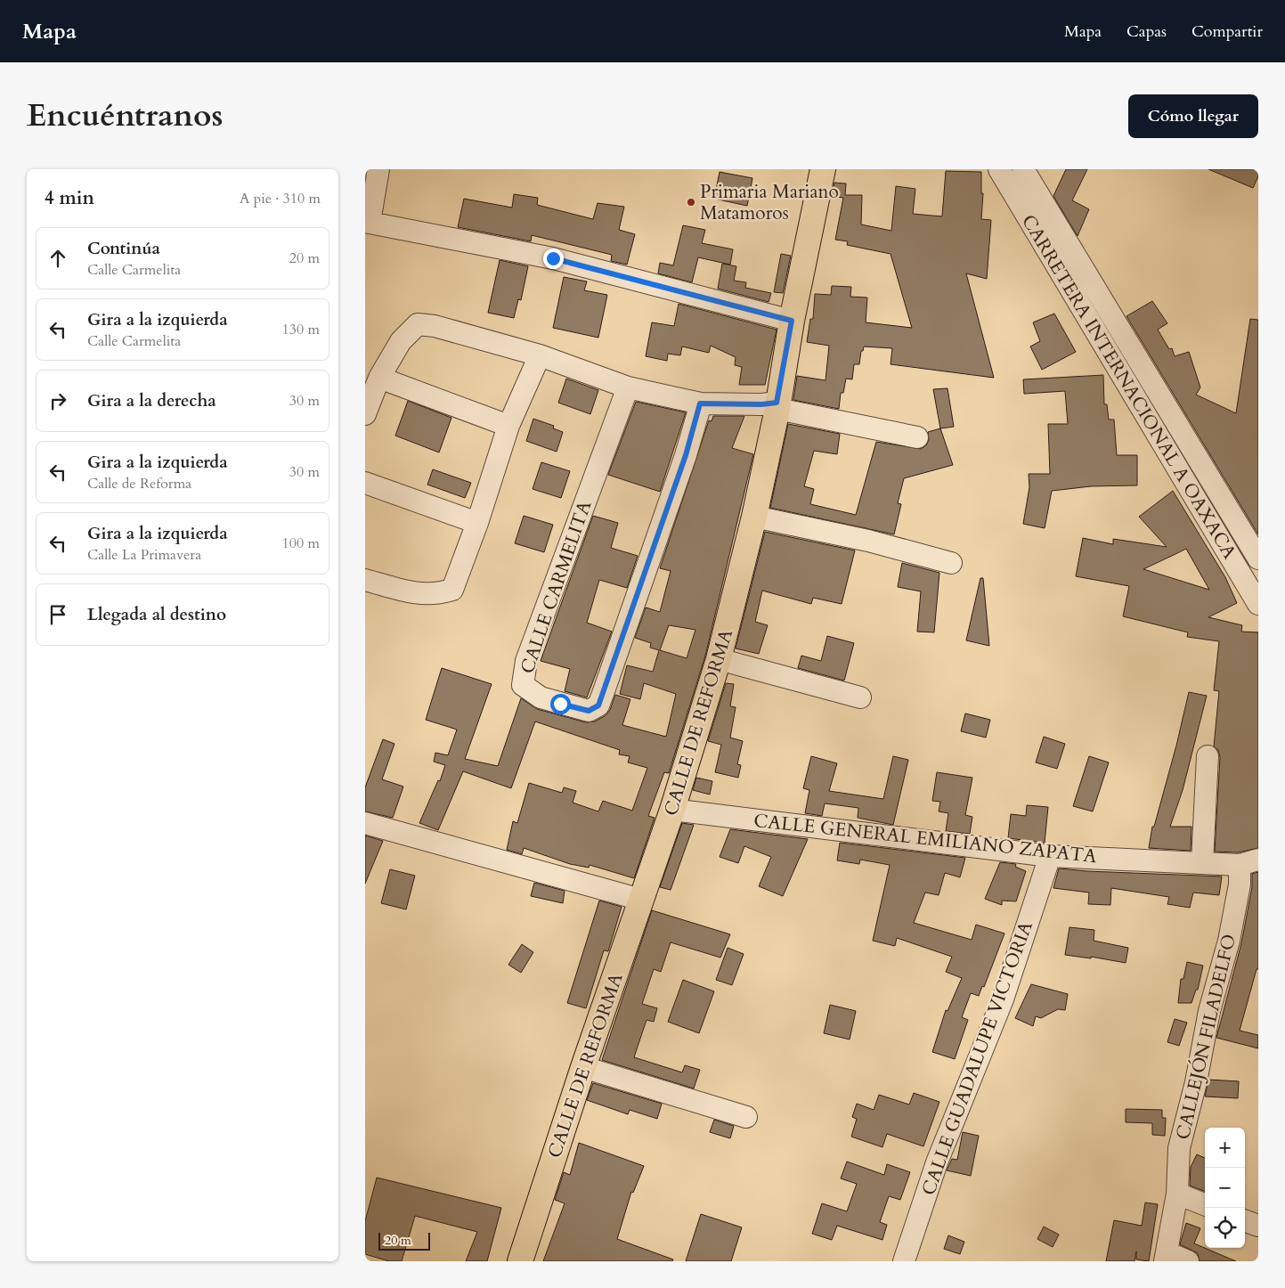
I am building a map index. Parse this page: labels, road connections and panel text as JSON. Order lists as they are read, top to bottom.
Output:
{
  "streets": {
    "main road": ["CALLE DE REFORMA"],
    "street": [
      "CARRETERA INTERNACIONAL A OAXACA",
      "CALLE CARMELITA",
      "CALLE GENERAL EMILIANO ZAPATA",
      "CALLEJÓN FILADELFO",
      "CALLE GUADALUPE VICTORIA"
    ]
  },
  "crossings": [
    ["CALLE DE REFORMA", "CALLE GENERAL EMILIANO ZAPATA"],
    ["CALLE GENERAL EMILIANO ZAPATA", "CALLEJÓN FILADELFO"],
    ["CALLE GENERAL EMILIANO ZAPATA", "CALLE GUADALUPE VICTORIA"]
  ],
  "places": ["Primaria Mariano Matamoros"],
  "scale_bar": "20 m",
  "page": {
    "header": "Mapa",
    "nav": ["Mapa", "Capas", "Compartir"],
    "title": "Encuéntranos",
    "buttons": "Cómo llegar",
    "heading": ["4 min", "A pie · 310 m"],
    "list": [
      ["Continúa", "Calle Carmelita", "20 m"],
      ["Gira a la izquierda", "Calle Carmelita", "130 m"],
      ["Gira a la derecha", "30 m"],
      ["Gira a la izquierda", "Calle de Reforma", "30 m"],
      ["Gira a la izquierda", "Calle La Primavera", "100 m"],
      "Llegada al destino"
    ],
    "map_buttons": ["+", "−"],
    "scale": "20 m"
  }
}
